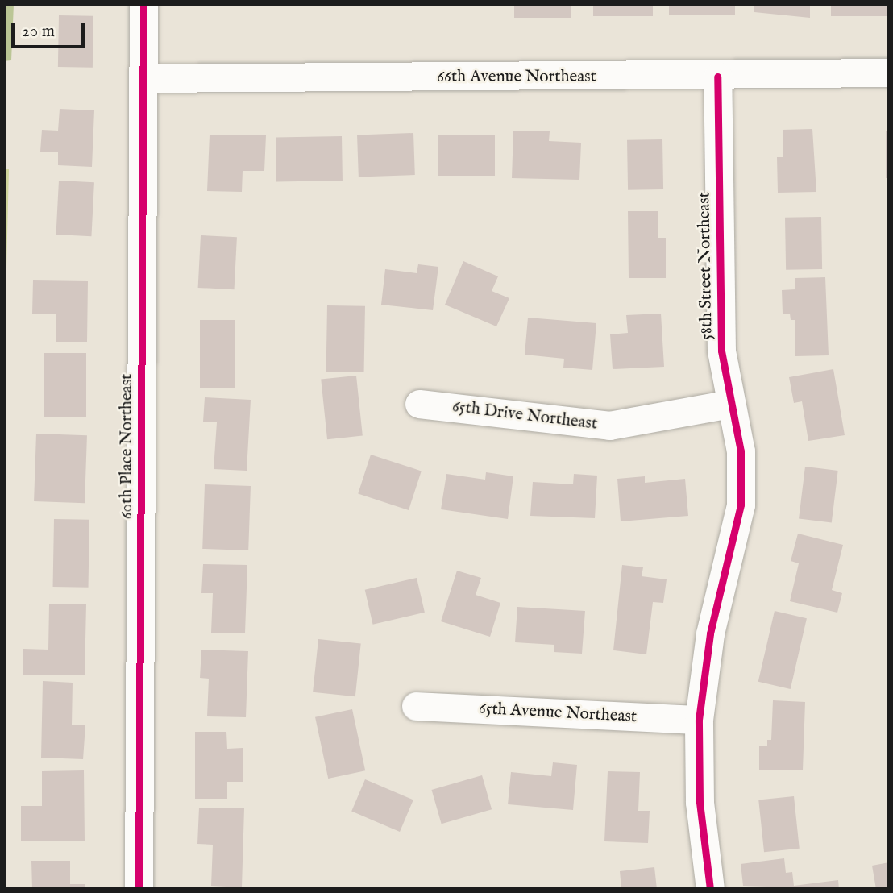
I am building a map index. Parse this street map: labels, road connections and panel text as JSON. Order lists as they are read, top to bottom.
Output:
{
  "streets": {
    "street": [
      "66th Avenue Northeast",
      "58th Street Northeast",
      "65th Drive Northeast",
      "60th Place Northeast",
      "65th Avenue Northeast"
    ]
  },
  "crossings": [
    ["66th Avenue Northeast", "58th Street Northeast"],
    ["66th Avenue Northeast", "60th Place Northeast"],
    ["58th Street Northeast", "65th Drive Northeast"],
    ["58th Street Northeast", "65th Avenue Northeast"]
  ],
  "scale_bar": "20 m"
}
